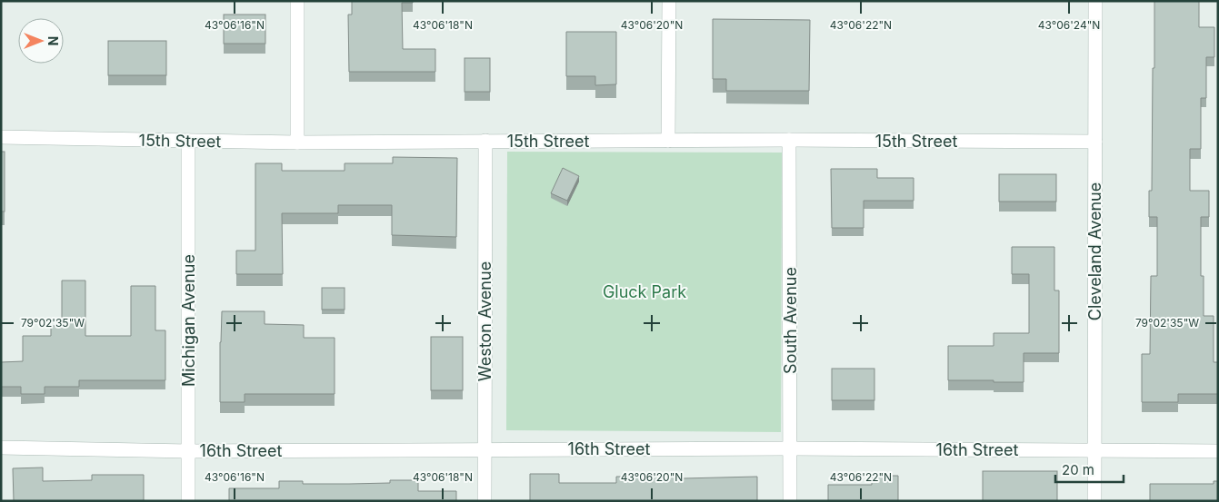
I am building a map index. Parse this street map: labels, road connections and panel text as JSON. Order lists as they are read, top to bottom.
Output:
{
  "streets": {
    "street": [
      "15th Street",
      "Cleveland Avenue",
      "Michigan Avenue",
      "South Avenue",
      "Weston Avenue",
      "16th Street"
    ]
  },
  "crossings": [
    ["15th Street", "Cleveland Avenue"],
    ["15th Street", "Michigan Avenue"],
    ["15th Street", "South Avenue"],
    ["15th Street", "Weston Avenue"],
    ["Cleveland Avenue", "16th Street"],
    ["Michigan Avenue", "16th Street"],
    ["South Avenue", "16th Street"],
    ["Weston Avenue", "16th Street"]
  ],
  "parks": ["Gluck Park"],
  "scale_bar": "20 m",
  "north": "right",
  "coordinates": [
    "43°06'16\"N",
    "43°06'18\"N",
    "43°06'20\"N",
    "43°06'22\"N",
    "43°06'24\"N",
    "79°02'35\"W"
  ]
}
